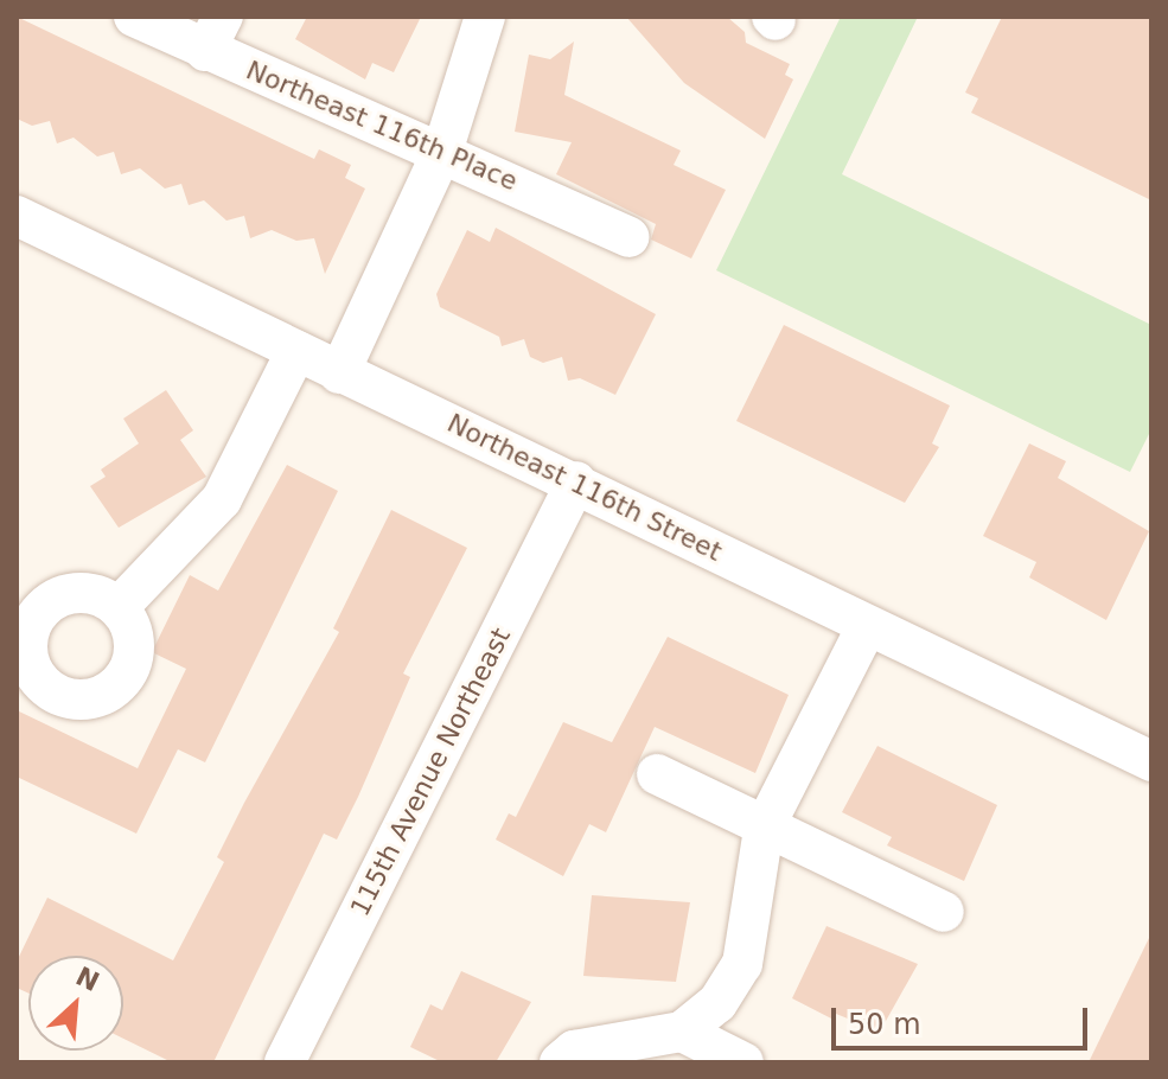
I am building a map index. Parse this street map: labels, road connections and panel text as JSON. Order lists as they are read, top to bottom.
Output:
{
  "streets": {
    "street": ["Northeast 116th Place", "Northeast 116th Street", "115th Avenue Northeast"]
  },
  "crossings": [
    ["Northeast 116th Street", "115th Avenue Northeast"]
  ],
  "scale_bar": "50 m",
  "north": "top right"
}
